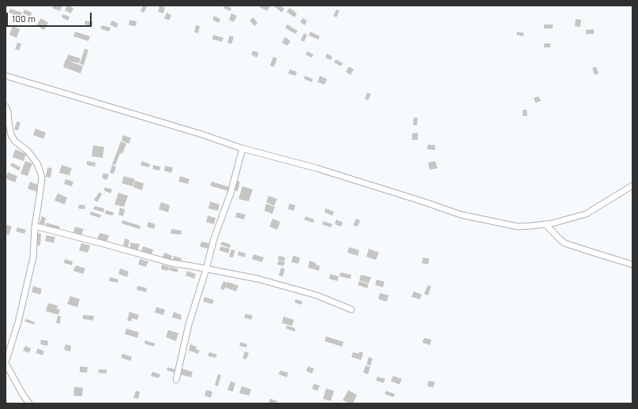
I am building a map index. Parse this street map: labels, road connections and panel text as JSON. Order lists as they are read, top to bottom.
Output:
{
  "scale_bar": "100 m"
}
